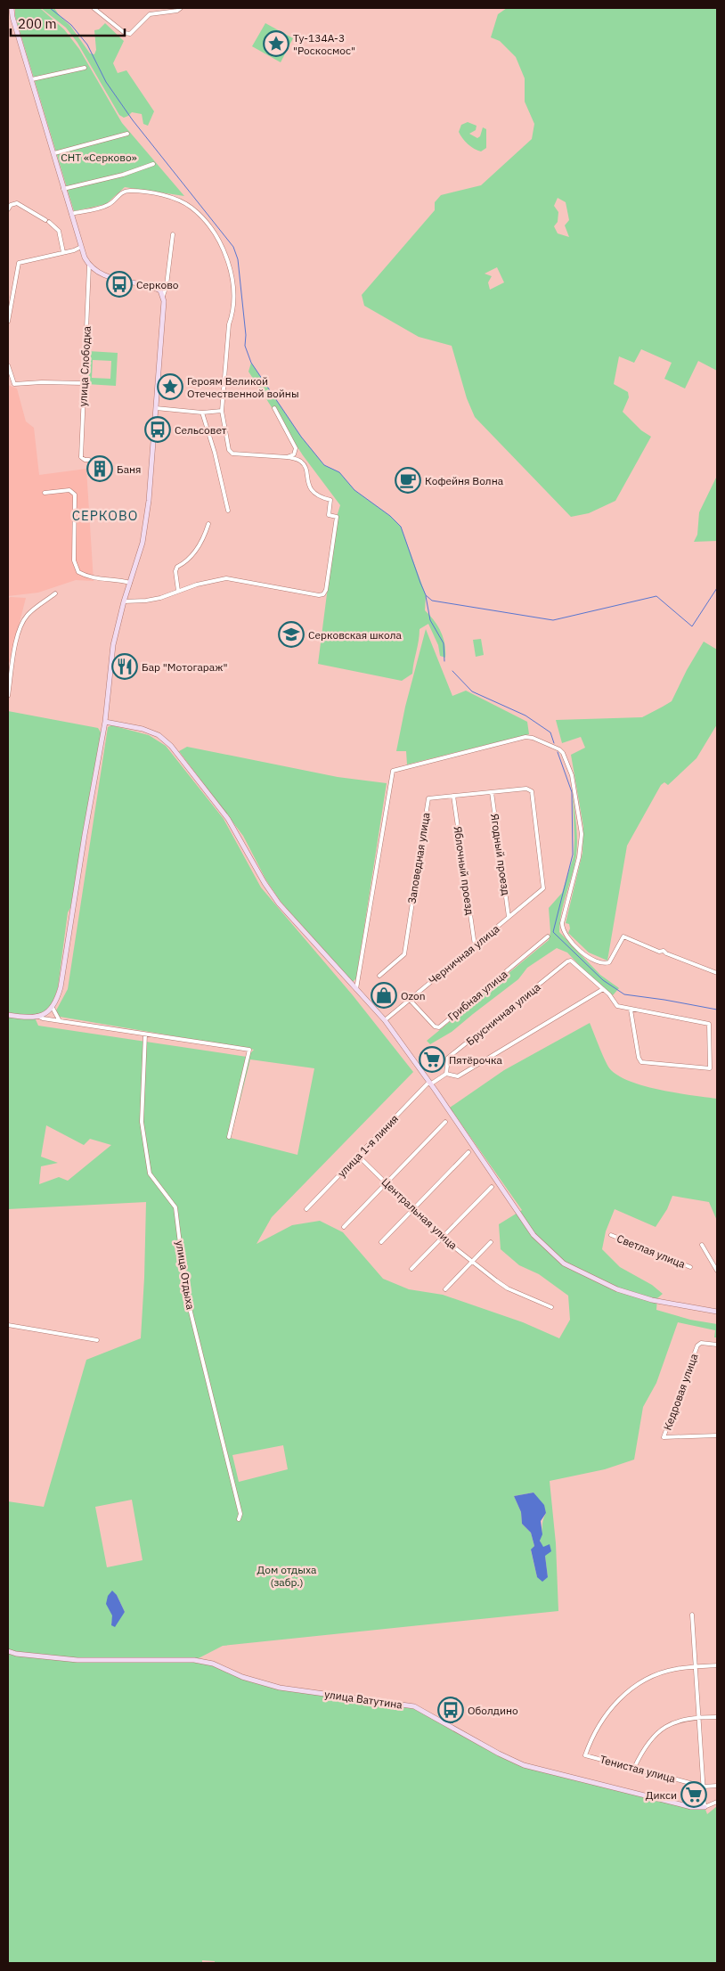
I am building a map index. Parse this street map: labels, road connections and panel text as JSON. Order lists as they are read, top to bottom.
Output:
{
  "streets": {
    "street": [
      "улица Слободка",
      "Ягодный проезд",
      "Заповедная улица",
      "Яблочный проезд",
      "Черничная улица",
      "Грибная улица",
      "Брусничная улица",
      "улица 1-я линия",
      "Центральная улица",
      "Светлая улица",
      "улица Отдыха",
      "Кедровая улица",
      "улица Ватутина",
      "Тенистая улица"
    ]
  },
  "crossings": [
    ["Ягодный проезд", "Заповедная улица"],
    ["Ягодный проезд", "Черничная улица"],
    ["Заповедная улица", "Яблочный проезд"],
    ["Заповедная улица", "Черничная улица"],
    ["Яблочный проезд", "Черничная улица"],
    ["Черничная улица", "Грибная улица"],
    ["Брусничная улица", "улица 1-я линия"],
    ["улица 1-я линия", "Центральная улица"]
  ],
  "districts": ["СЕРКОВО"],
  "parks": ["СНТ «Серково»", "Дом отдыха (забр.)"],
  "places": {
    "place": ["Ту-134А-3 \"Роскосмос\"", "Героям Великой Отечественной войны"],
    "bus stop": ["Серково", "Сельсовет", "Оболдино"],
    "building": ["Баня"],
    "cafe": ["Кофейня Волна"],
    "school or university": ["Серковская школа"],
    "restaurant": ["Бар \"Мотогараж\""],
    "shop": ["Ozon"],
    "supermarket": ["Пятёрочка", "Дикси"]
  },
  "scale_bar": "200 m"
}
